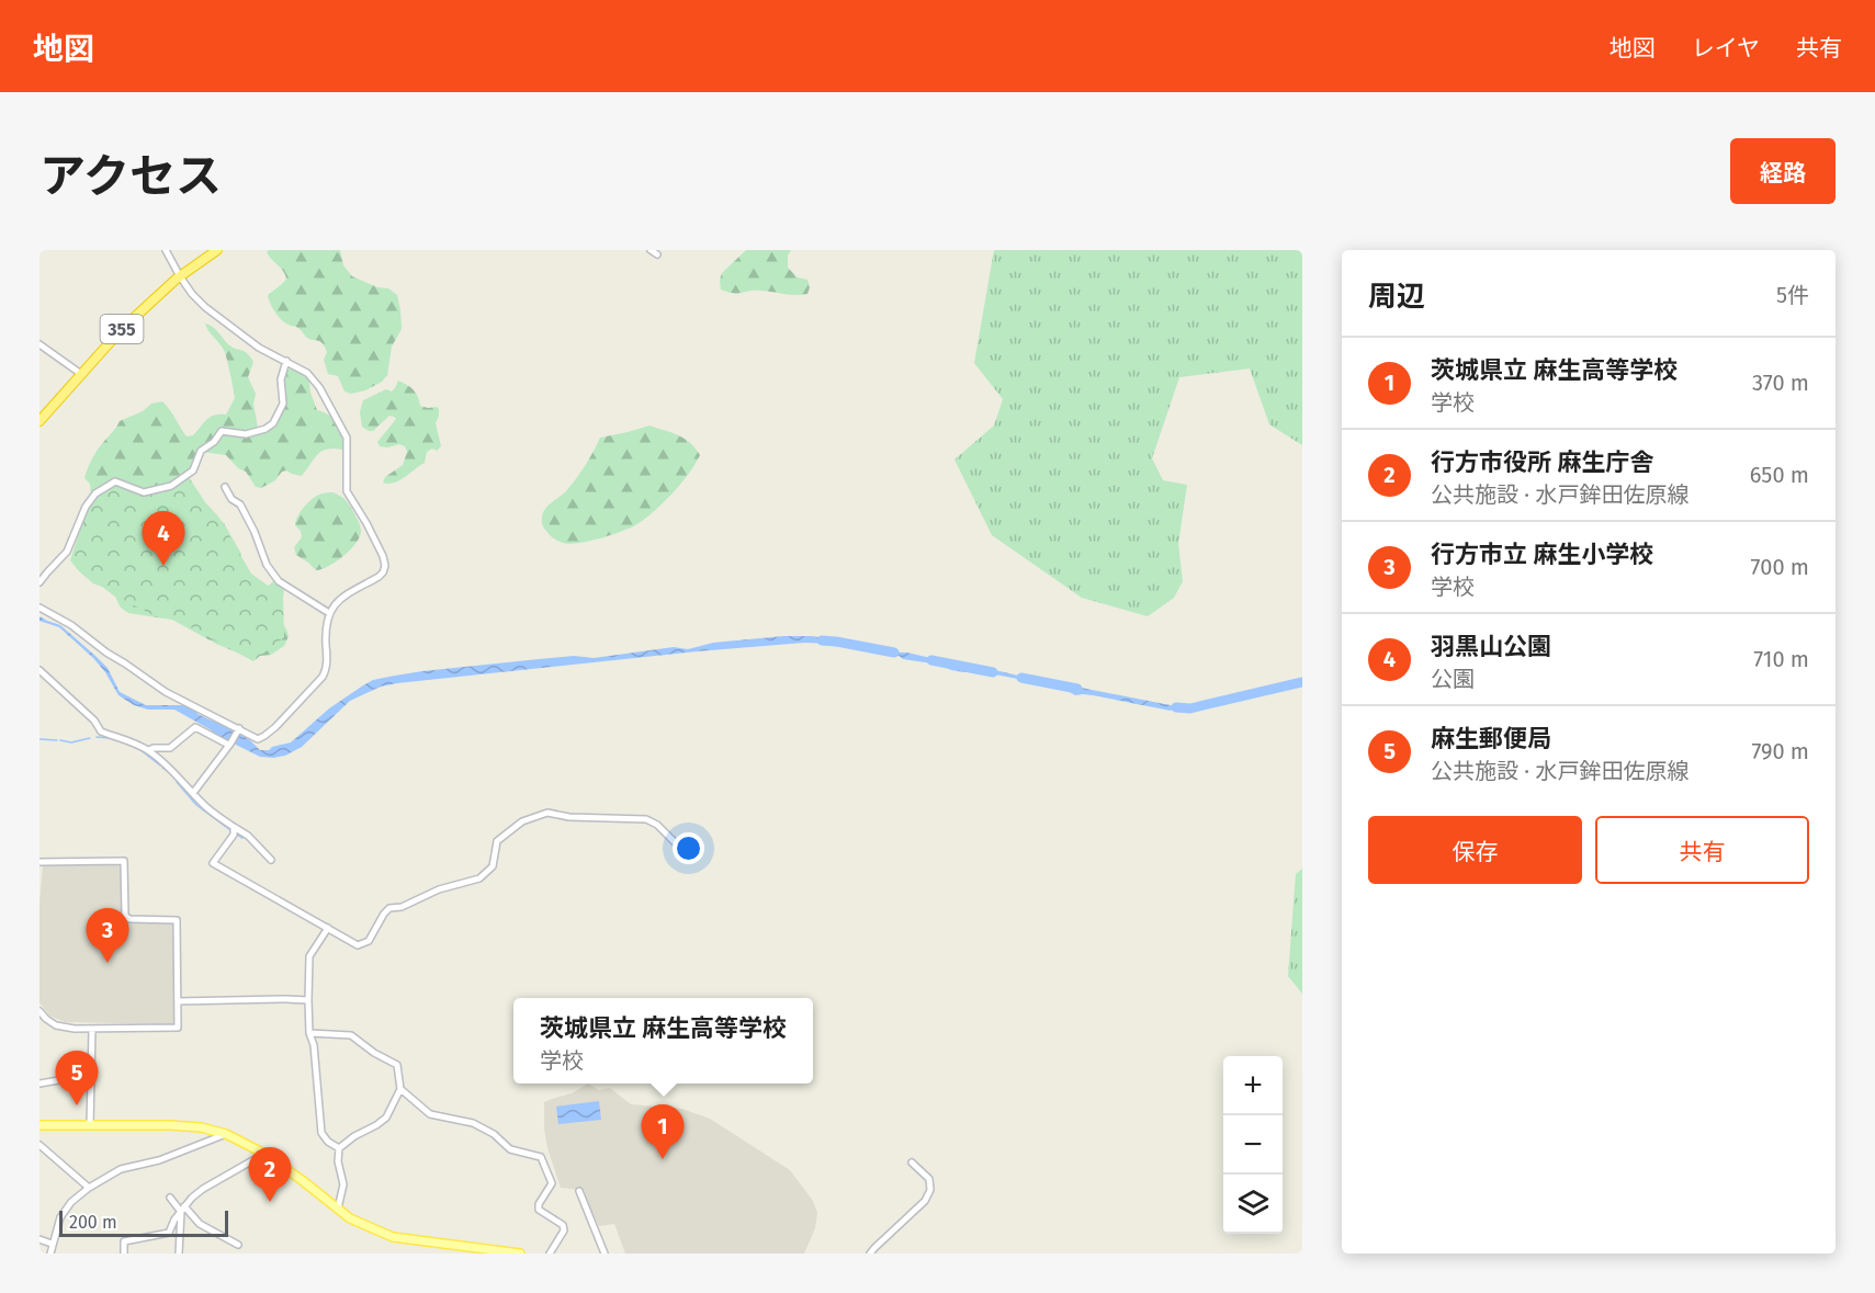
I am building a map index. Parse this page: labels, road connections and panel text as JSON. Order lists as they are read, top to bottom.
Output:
{
  "streets": {
    "highway": ["355"]
  },
  "scale_bar": "200 m",
  "page": {
    "header": "地図",
    "nav": ["地図", "レイヤ", "共有"],
    "title": "アクセス",
    "buttons": [
      "経路",
      ["保存", "共有"]
    ],
    "heading": ["周辺", "5件"],
    "list": [
      {
        "mark": "1",
        "name": "茨城県立 麻生高等学校",
        "note": "学校",
        "value": "370 m"
      },
      {
        "mark": "2",
        "name": "行方市役所 麻生庁舎",
        "note": "公共施設 · 水戸鉾田佐原線",
        "value": "650 m"
      },
      {
        "mark": "3",
        "name": "行方市立 麻生小学校",
        "note": "学校",
        "value": "700 m"
      },
      {
        "mark": "4",
        "name": "羽黒山公園",
        "note": "公園",
        "value": "710 m"
      },
      {
        "mark": "5",
        "name": "麻生郵便局",
        "note": "公共施設 · 水戸鉾田佐原線",
        "value": "790 m"
      }
    ],
    "pins": [
      "4",
      "3",
      "5",
      "1",
      "2"
    ],
    "popup": ["茨城県立 麻生高等学校", "学校"],
    "map_buttons": ["+", "−"],
    "scale": "200 m"
  }
}
